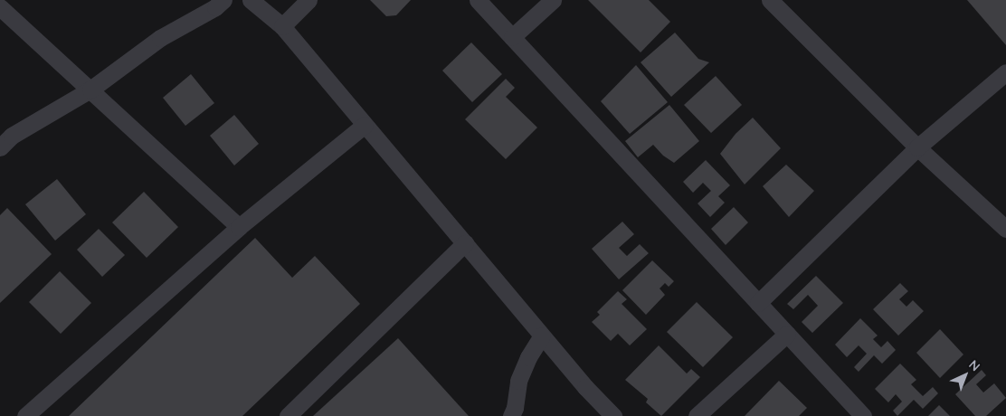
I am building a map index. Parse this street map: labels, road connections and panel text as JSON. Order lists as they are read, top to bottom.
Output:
{
  "north": "top right"
}
